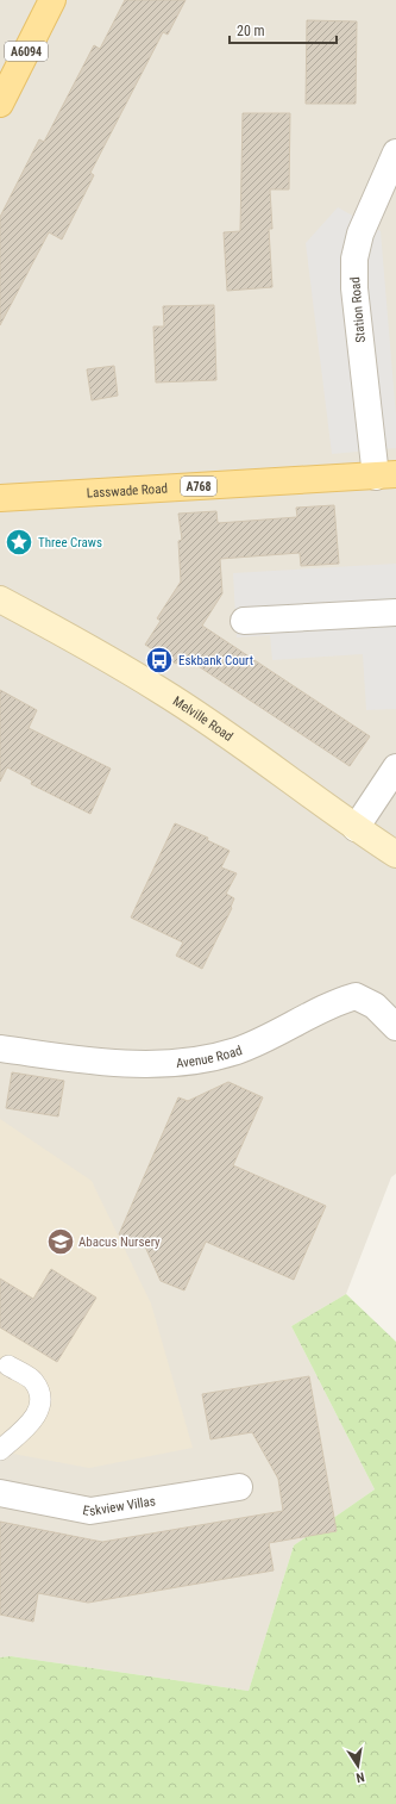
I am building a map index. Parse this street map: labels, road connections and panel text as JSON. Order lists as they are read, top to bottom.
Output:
{
  "streets": {
    "main road": [
      "A6094",
      "A768",
      "Lasswade Road",
      "Melville Road"
    ],
    "street": ["Station Road", "Avenue Road", "Eskview Villas"]
  },
  "crossings": [
    ["Station Road", "Lasswade Road"]
  ],
  "places": {
    "place": ["Three Craws"],
    "bus stop": ["Eskbank Court"],
    "school or university": ["Abacus Nursery"]
  },
  "scale_bar": "20 m",
  "north": "bottom"
}
